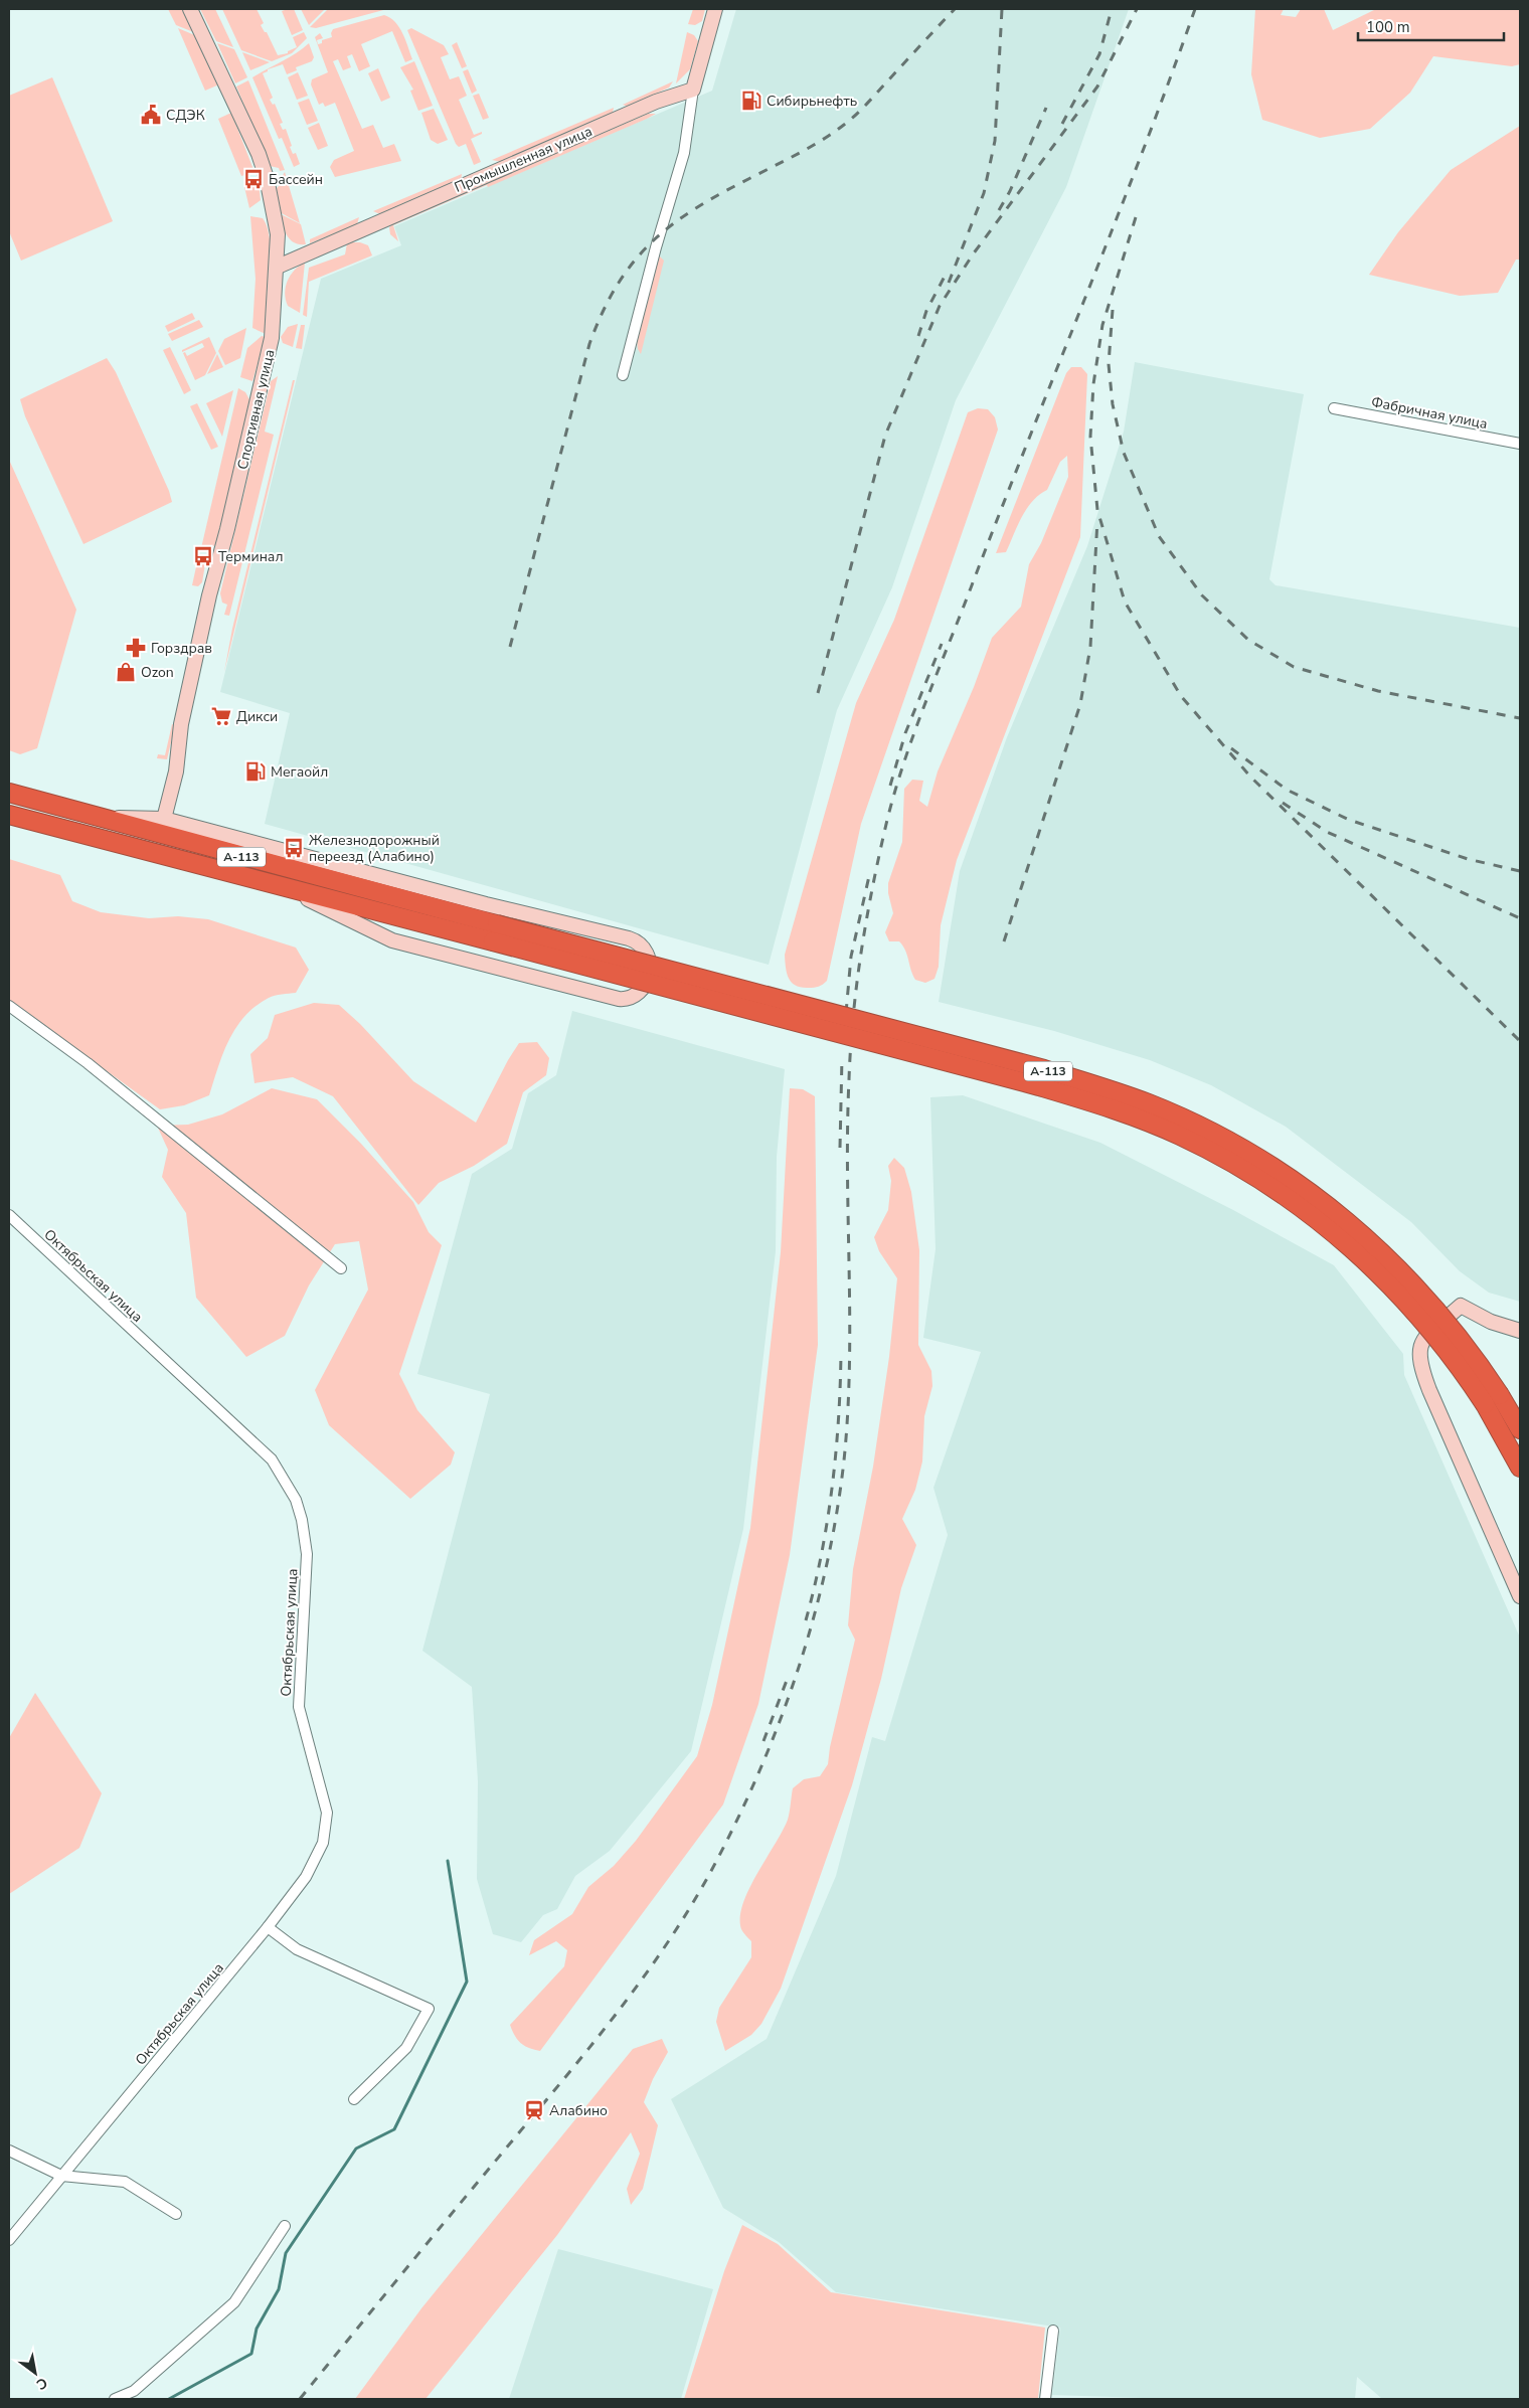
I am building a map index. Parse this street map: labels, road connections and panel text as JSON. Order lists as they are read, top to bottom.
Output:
{
  "streets": {
    "highway": ["А-113"],
    "street": [
      "Промышленная улица",
      "Спортивная улица",
      "Фабричная улица",
      "Октябрьская улица"
    ]
  },
  "crossings": [
    ["Промышленная улица", "Спортивная улица"]
  ],
  "places": {
    "fuel station": ["Сибирьнефть", "Мегаойл"],
    "public building": ["СДЭК"],
    "bus stop": ["Бассейн", "Терминал", "Железнодорожный переезд (Алабино)"],
    "pharmacy": ["Горздрав"],
    "shop": ["Ozon"],
    "supermarket": ["Дикси"],
    "station": ["Алабино"]
  },
  "scale_bar": "100 m",
  "north": "bottom right"
}
